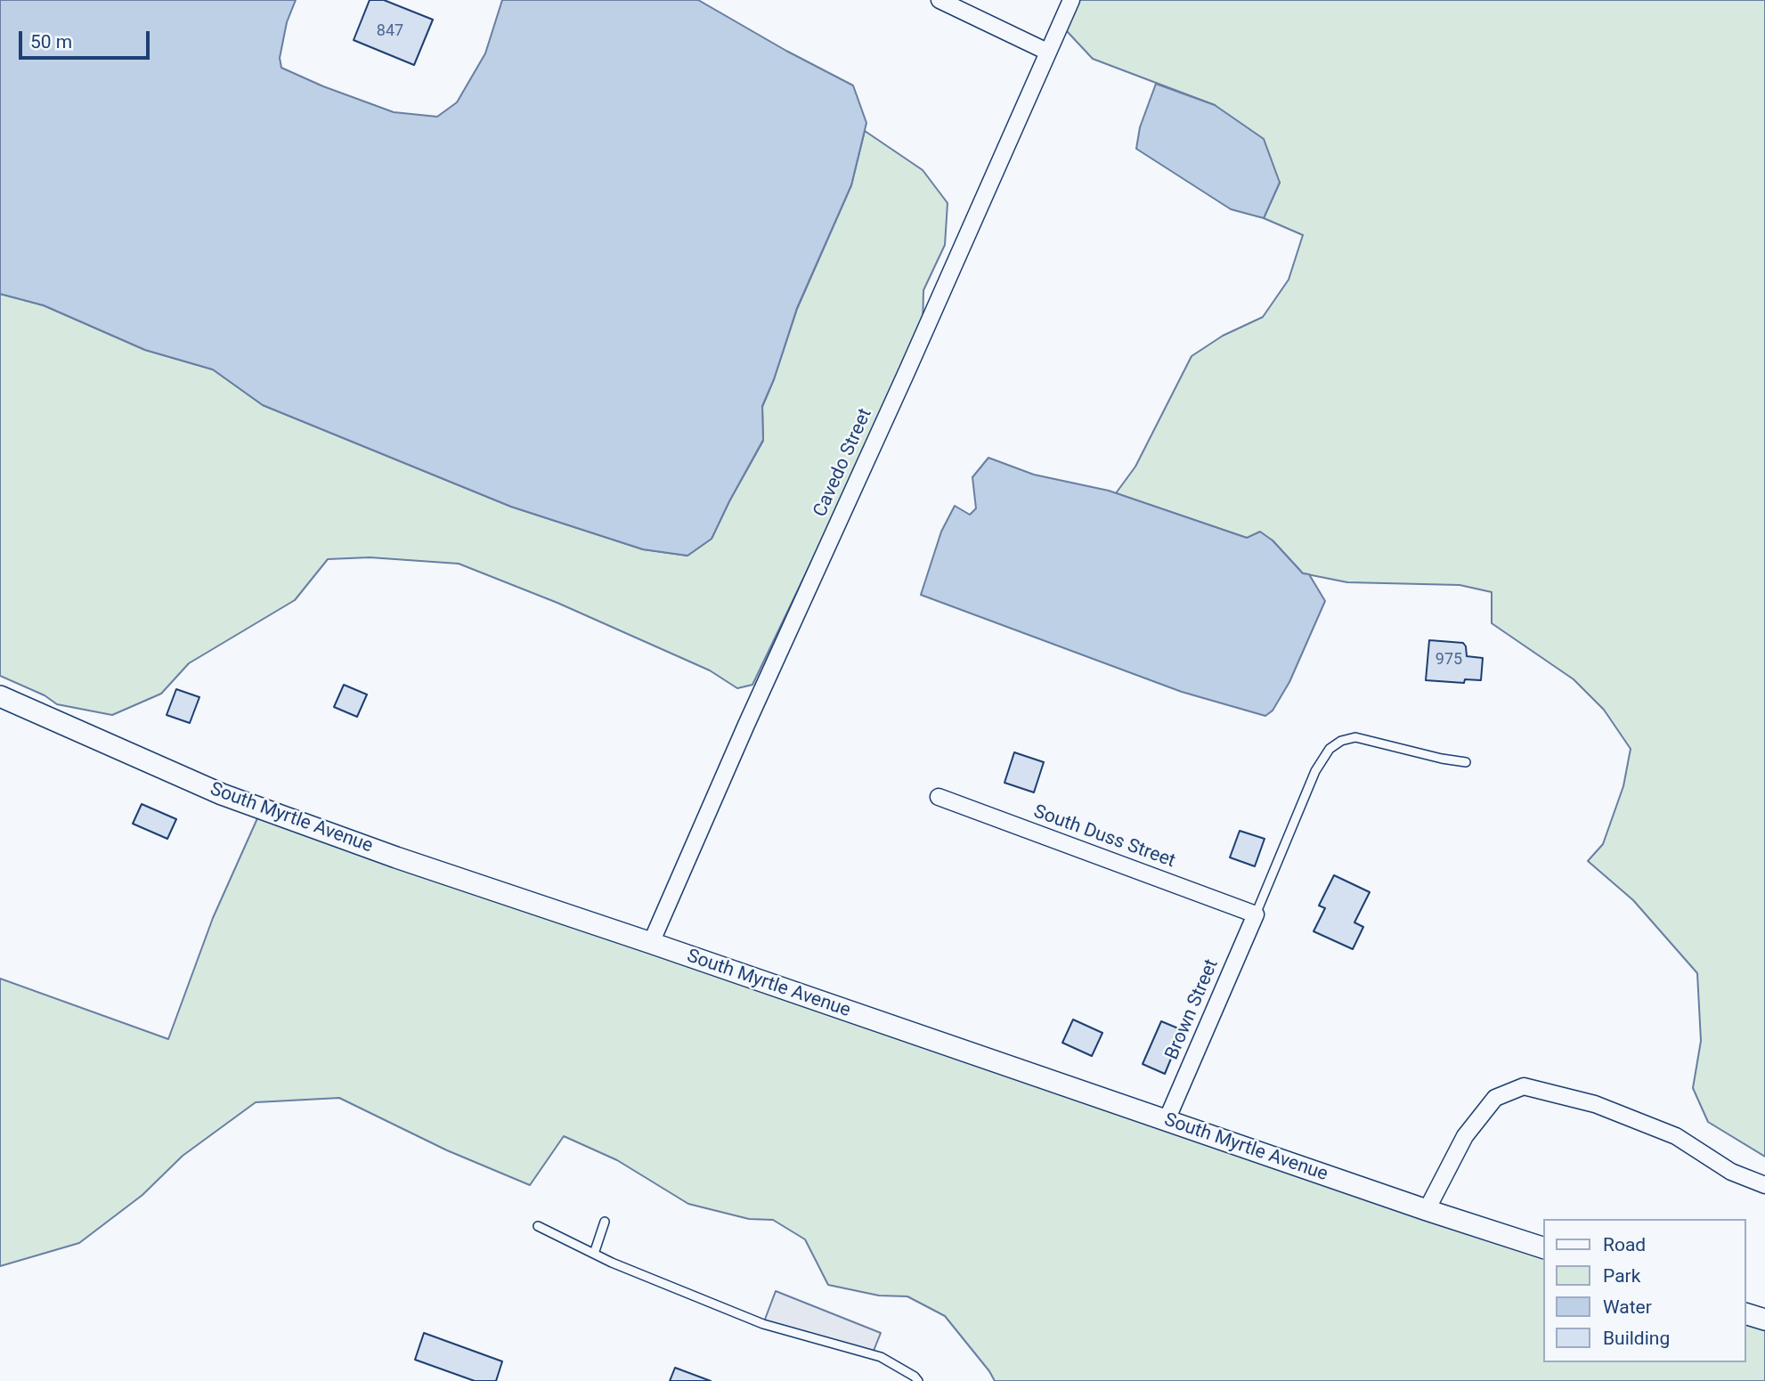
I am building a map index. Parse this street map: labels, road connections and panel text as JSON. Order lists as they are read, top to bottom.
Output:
{
  "streets": {
    "street": [
      "Cavedo Street",
      "South Myrtle Avenue",
      "South Duss Street",
      "Brown Street"
    ]
  },
  "crossings": [
    ["Cavedo Street", "South Myrtle Avenue"],
    ["South Myrtle Avenue", "Brown Street"],
    ["South Duss Street", "Brown Street"]
  ],
  "house_numbers": ["847", "975"],
  "legend": [
    "Road",
    "Park",
    "Water",
    "Building"
  ],
  "scale_bar": "50 m"
}
